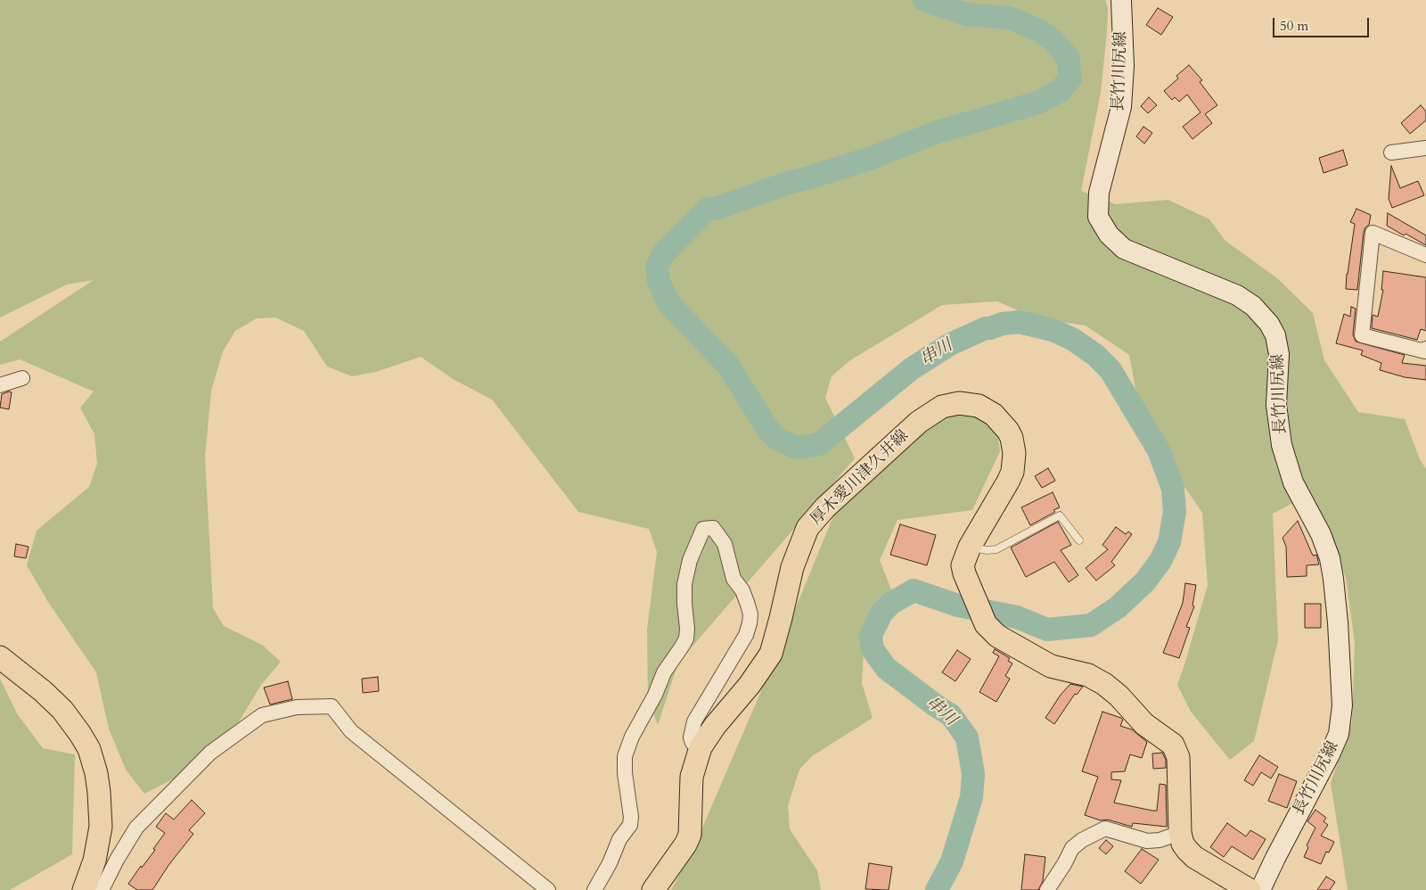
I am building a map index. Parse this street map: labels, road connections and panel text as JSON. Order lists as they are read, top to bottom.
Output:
{
  "streets": {
    "main road": ["長竹川尻線", "厚木愛川津久井線"]
  },
  "water": ["串川"],
  "scale_bar": "50 m"
}
